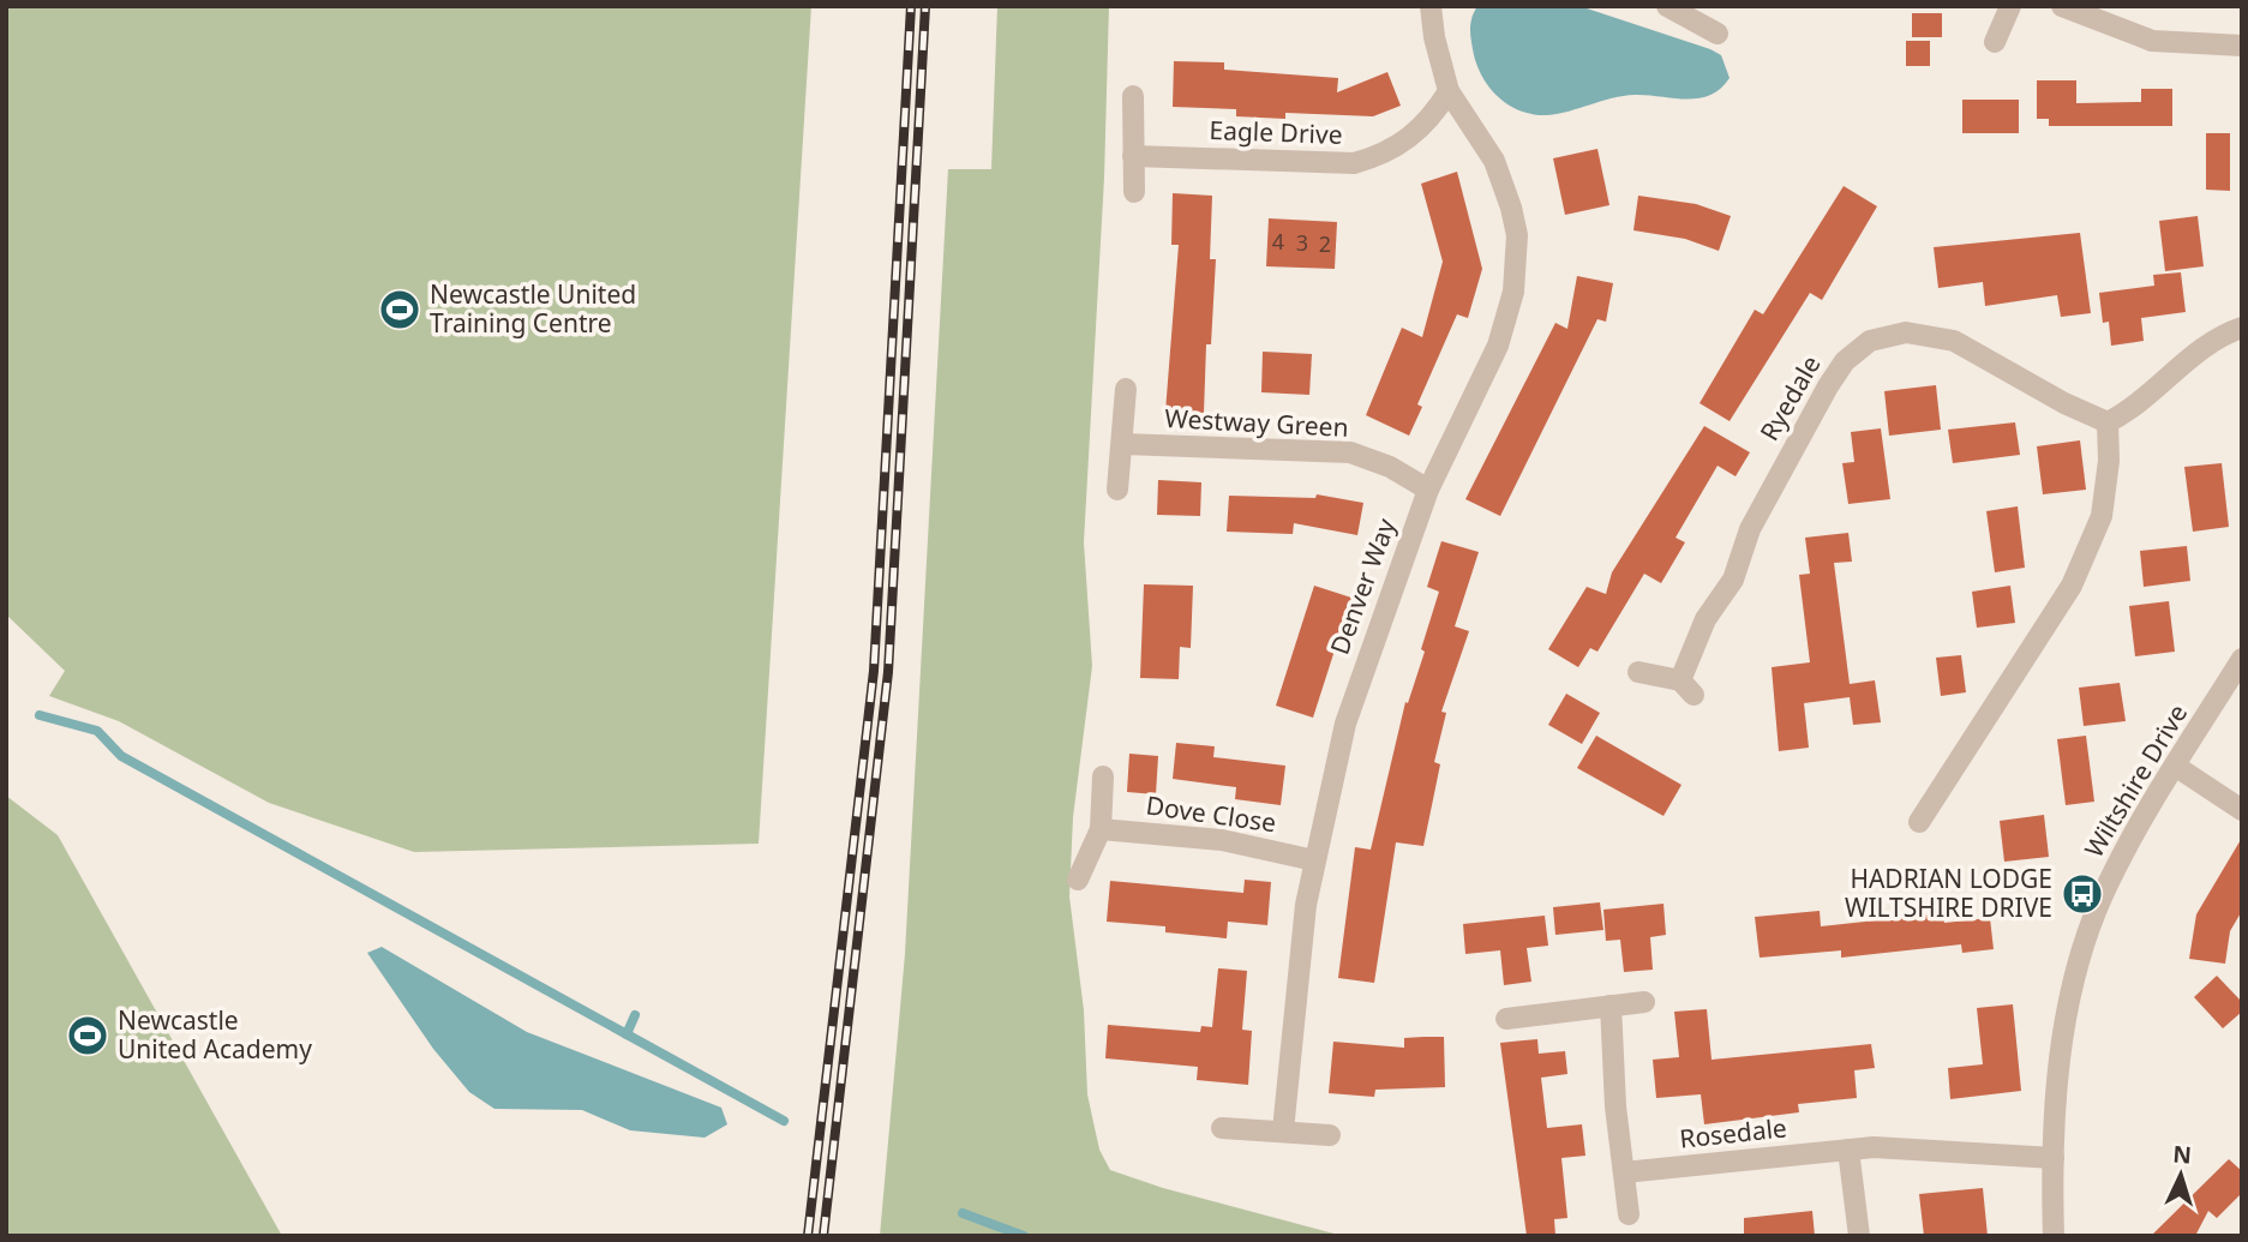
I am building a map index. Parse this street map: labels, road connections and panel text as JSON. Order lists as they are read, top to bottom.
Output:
{
  "streets": {
    "street": [
      "Eagle Drive",
      "Ryedale",
      "Westway Green",
      "Denver Way",
      "Wiltshire Drive",
      "Dove Close",
      "Rosedale"
    ]
  },
  "crossings": [
    ["Eagle Drive", "Denver Way"],
    ["Westway Green", "Denver Way"],
    ["Denver Way", "Dove Close"],
    ["Wiltshire Drive", "Rosedale"]
  ],
  "places": {
    "sports": ["Newcastle United Training Centre", "Newcastle United Academy"],
    "bus stop": ["HADRIAN LODGE WILTSHIRE DRIVE"]
  },
  "house_numbers": ["4", "3", "2"],
  "north": "top"
}
